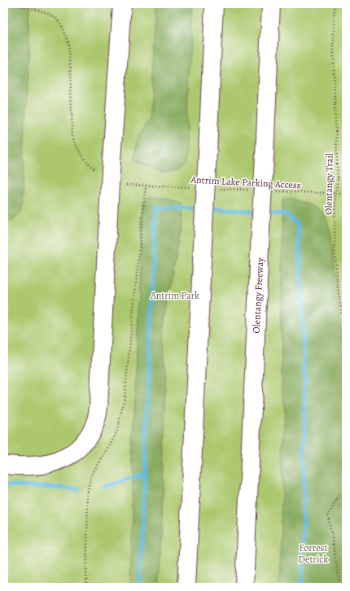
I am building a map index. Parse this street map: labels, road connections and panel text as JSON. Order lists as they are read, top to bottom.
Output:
{
  "streets": {
    "main road": ["Olentangy Freeway"],
    "path": ["Antrim Lake Parking Access", "Olentangy Trail"]
  },
  "crossings": [
    ["Antrim Lake Parking Access", "Olentangy Trail"]
  ],
  "parks": ["Antrim Park", "Forrest Detrick"]
}
